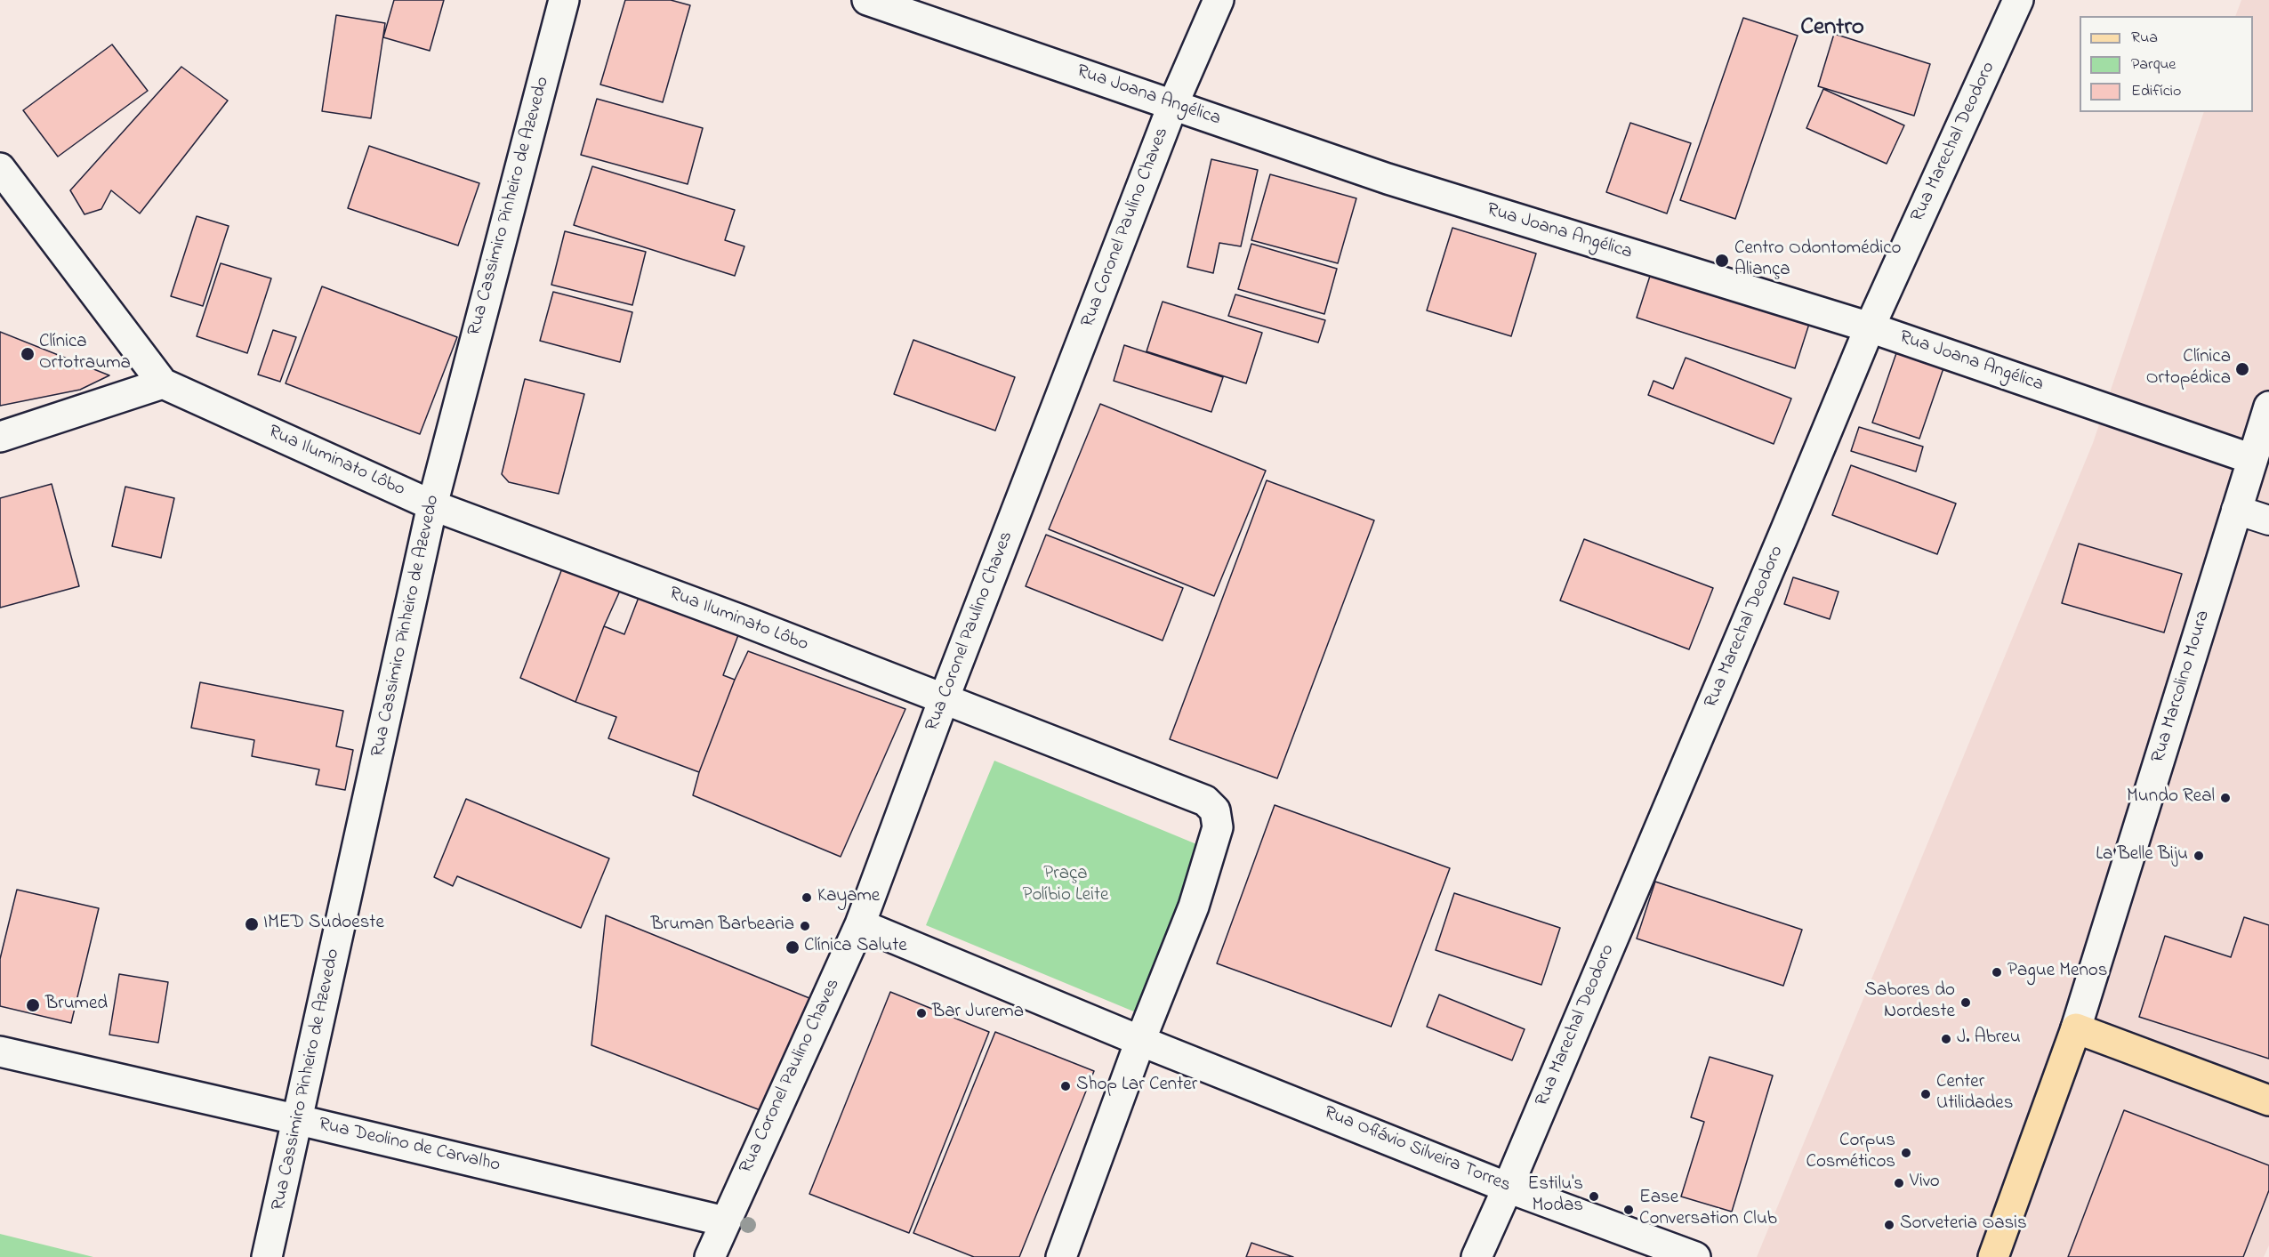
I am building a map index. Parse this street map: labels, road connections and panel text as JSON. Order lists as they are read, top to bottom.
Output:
{
  "streets": {
    "street": [
      "Rua Joana Angélica",
      "Rua Marechal Deodoro",
      "Rua Cassimiro Pinheiro de Azevedo",
      "Rua Coronel Paulino Chaves",
      "Rua Iluminato Lôbo",
      "Rua Marcolino Moura",
      "Rua Deolino de Carvalho",
      "Rua Oflávio Silveira Torres"
    ]
  },
  "crossings": [
    ["Rua Joana Angélica", "Rua Marechal Deodoro"],
    ["Rua Joana Angélica", "Rua Coronel Paulino Chaves"],
    ["Rua Joana Angélica", "Rua Marcolino Moura"],
    ["Rua Marechal Deodoro", "Rua Oflávio Silveira Torres"],
    ["Rua Cassimiro Pinheiro de Azevedo", "Rua Iluminato Lôbo"],
    ["Rua Cassimiro Pinheiro de Azevedo", "Rua Deolino de Carvalho"],
    ["Rua Coronel Paulino Chaves", "Rua Iluminato Lôbo"],
    ["Rua Coronel Paulino Chaves", "Rua Deolino de Carvalho"]
  ],
  "districts": ["Centro"],
  "parks": ["Praça Políbio Leite"],
  "places": [
    "Centro Odontomédico Aliança",
    "Clínica Ortotrauma",
    "Clínica Ortopédica",
    "Mundo Real",
    "La Belle Biju",
    "Kayame",
    "IMED Sudoeste",
    "Bruman Barbearia",
    "Clínica Salute",
    "Pague Menos",
    "Sabores do Nordeste",
    "Brumed",
    "Bar Jurema",
    "J. Abreu",
    "Shop Lar Center",
    "Center Utilidades",
    "Corpus Cosméticos",
    "Vivo",
    "Estilu's Modas",
    "Ease Conversation Club",
    "Sorveteria Oasis"
  ],
  "legend": ["Rua", "Parque", "Edifício"]
}
